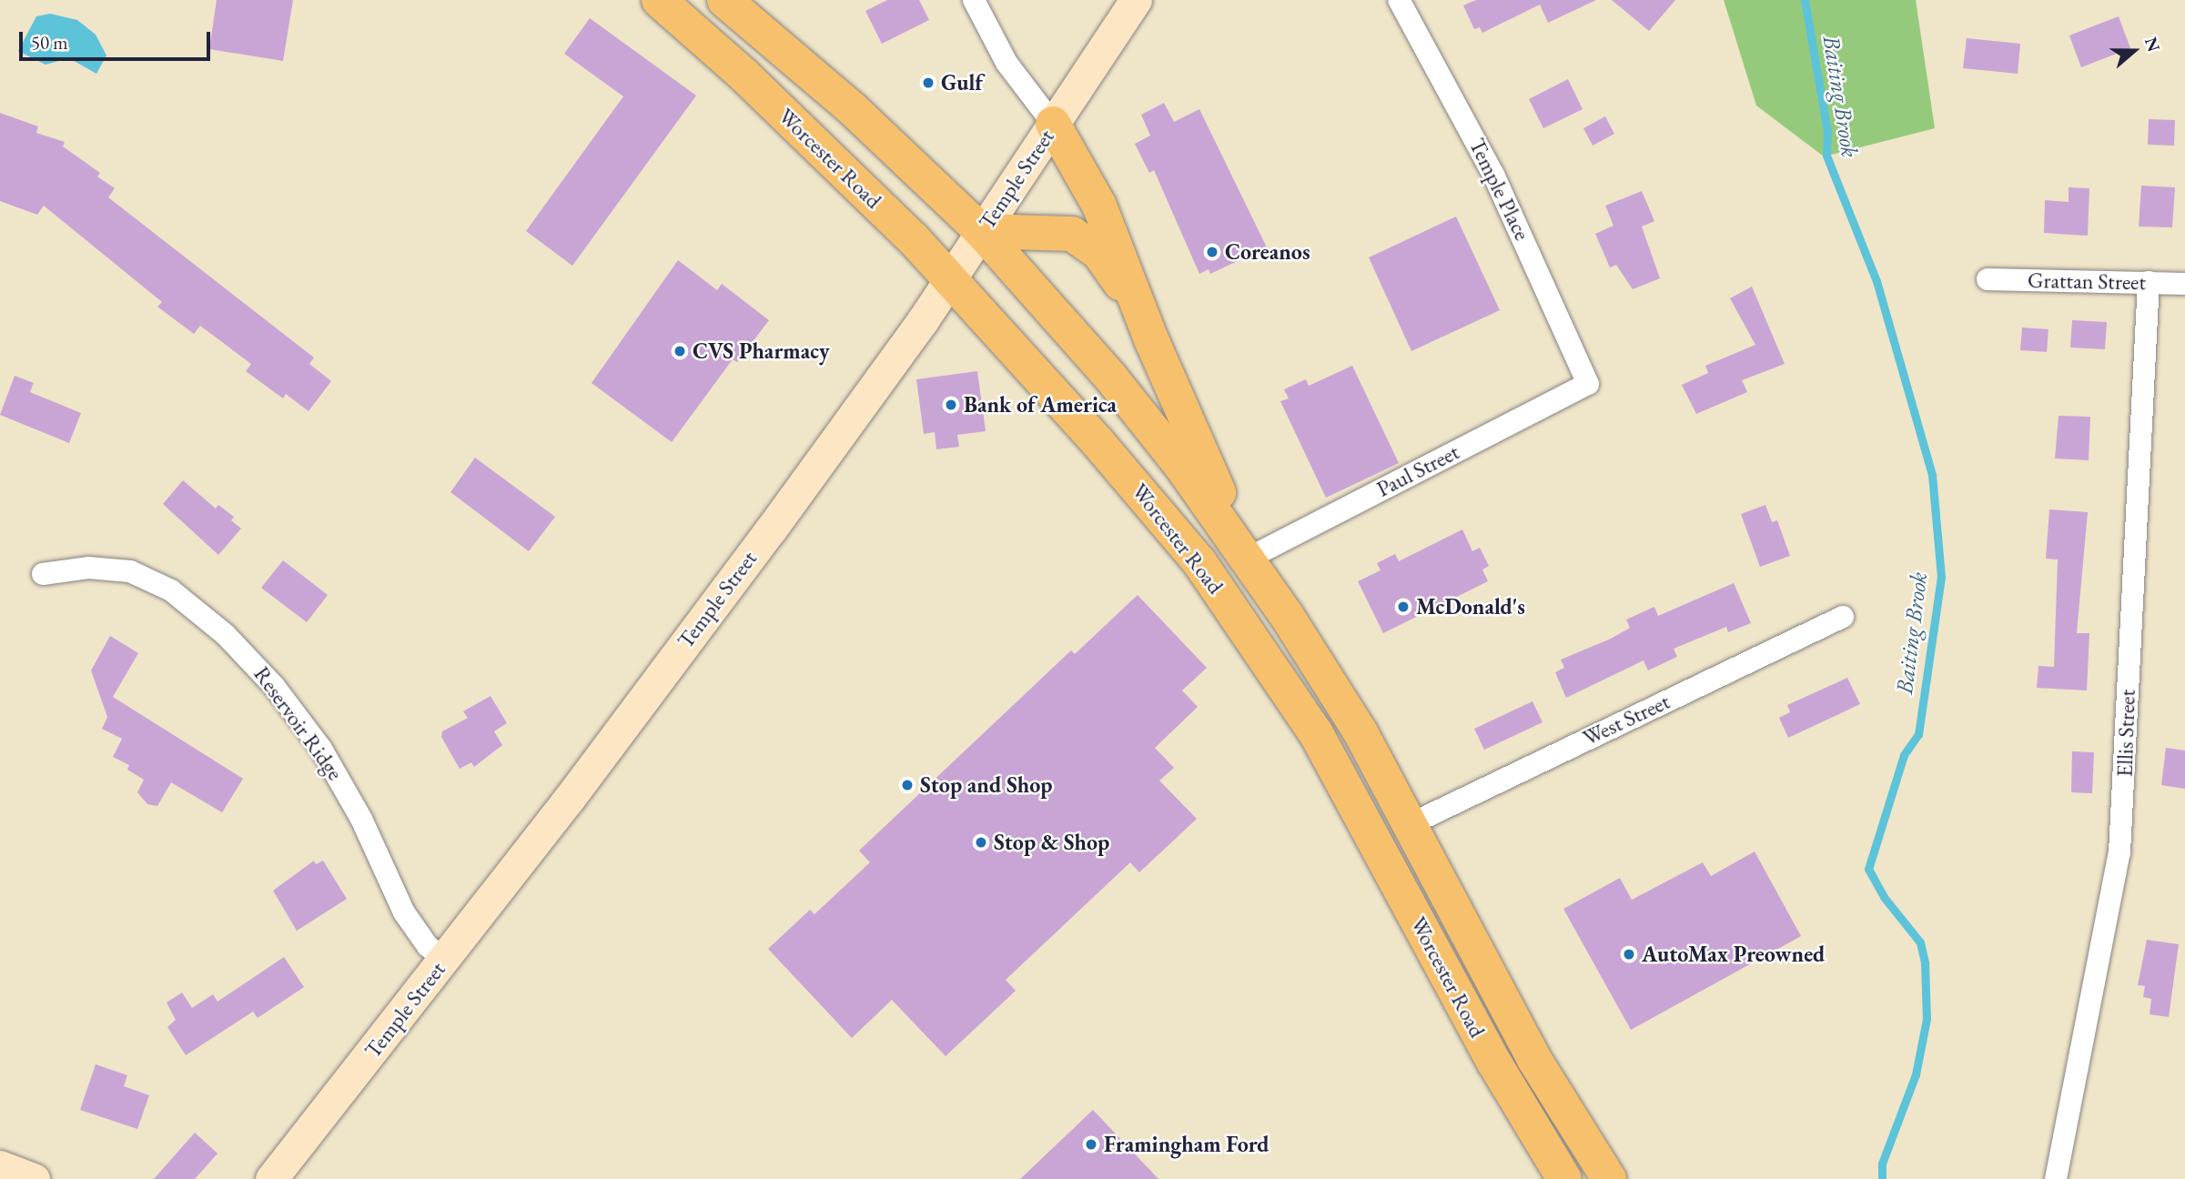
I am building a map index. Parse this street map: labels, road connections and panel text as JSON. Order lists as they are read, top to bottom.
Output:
{
  "streets": {
    "highway": ["Worcester Road"],
    "street": [
      "Temple Street",
      "Temple Place",
      "Grattan Street",
      "Paul Street",
      "West Street",
      "Reservoir Ridge",
      "Ellis Street"
    ]
  },
  "crossings": [
    ["Worcester Road", "Temple Street"],
    ["Worcester Road", "Paul Street"],
    ["Worcester Road", "West Street"],
    ["Temple Street", "Reservoir Ridge"],
    ["Temple Place", "Paul Street"],
    ["Grattan Street", "Ellis Street"]
  ],
  "water": ["Baiting Brook"],
  "places": [
    "Gulf",
    "Coreanos",
    "CVS Pharmacy",
    "Bank of America",
    "McDonald's",
    "Stop and Shop",
    "Stop & Shop",
    "AutoMax Preowned",
    "Framingham Ford"
  ],
  "scale_bar": "50 m",
  "north": "right"
}
